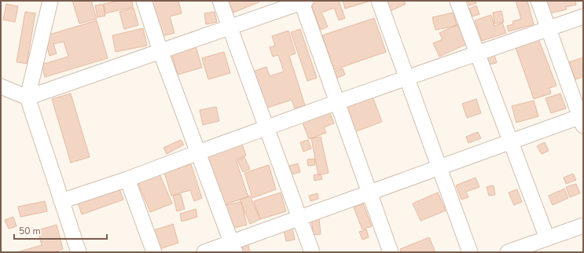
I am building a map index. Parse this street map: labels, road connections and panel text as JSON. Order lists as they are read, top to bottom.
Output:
{
  "scale_bar": "50 m"
}
